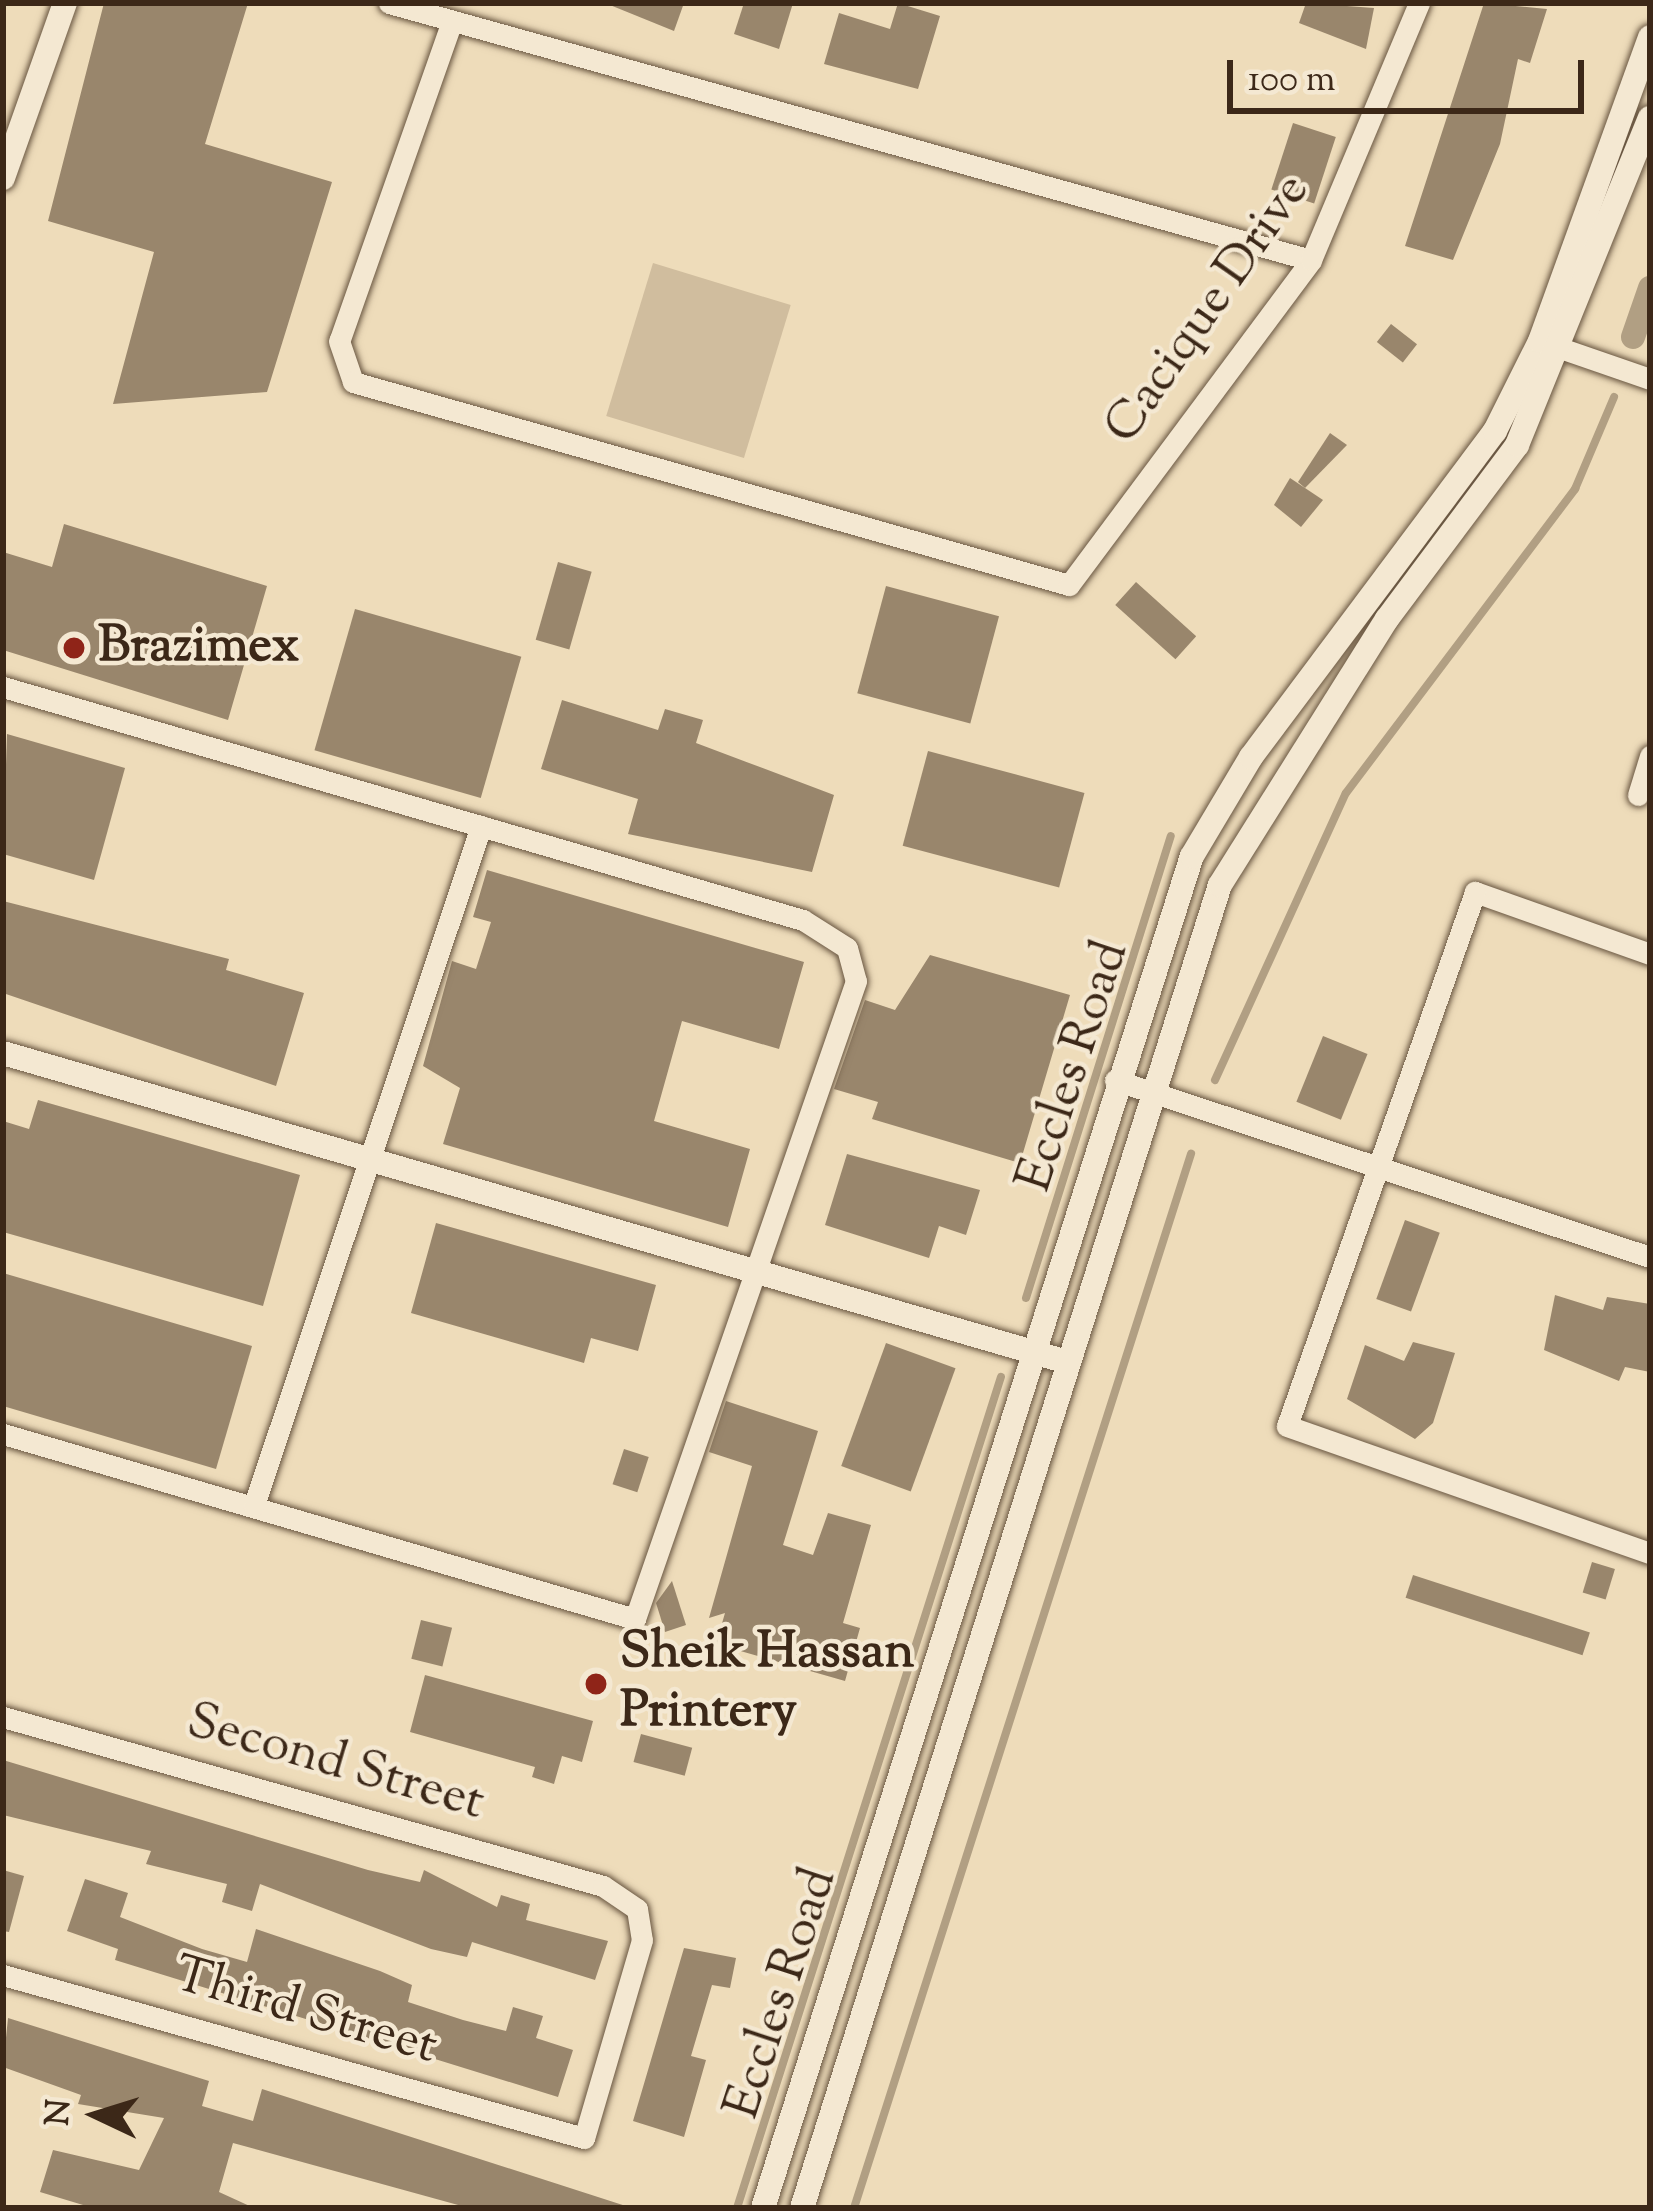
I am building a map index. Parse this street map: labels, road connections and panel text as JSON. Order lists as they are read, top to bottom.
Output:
{
  "streets": {
    "street": [
      "Cacique Drive",
      "Eccles Road",
      "Second Street",
      "Third Street"
    ]
  },
  "crossings": [
    ["Second Street", "Third Street"]
  ],
  "places": ["Brazimex", "Sheik Hassan Printery"],
  "scale_bar": "100 m",
  "north": "left"
}
